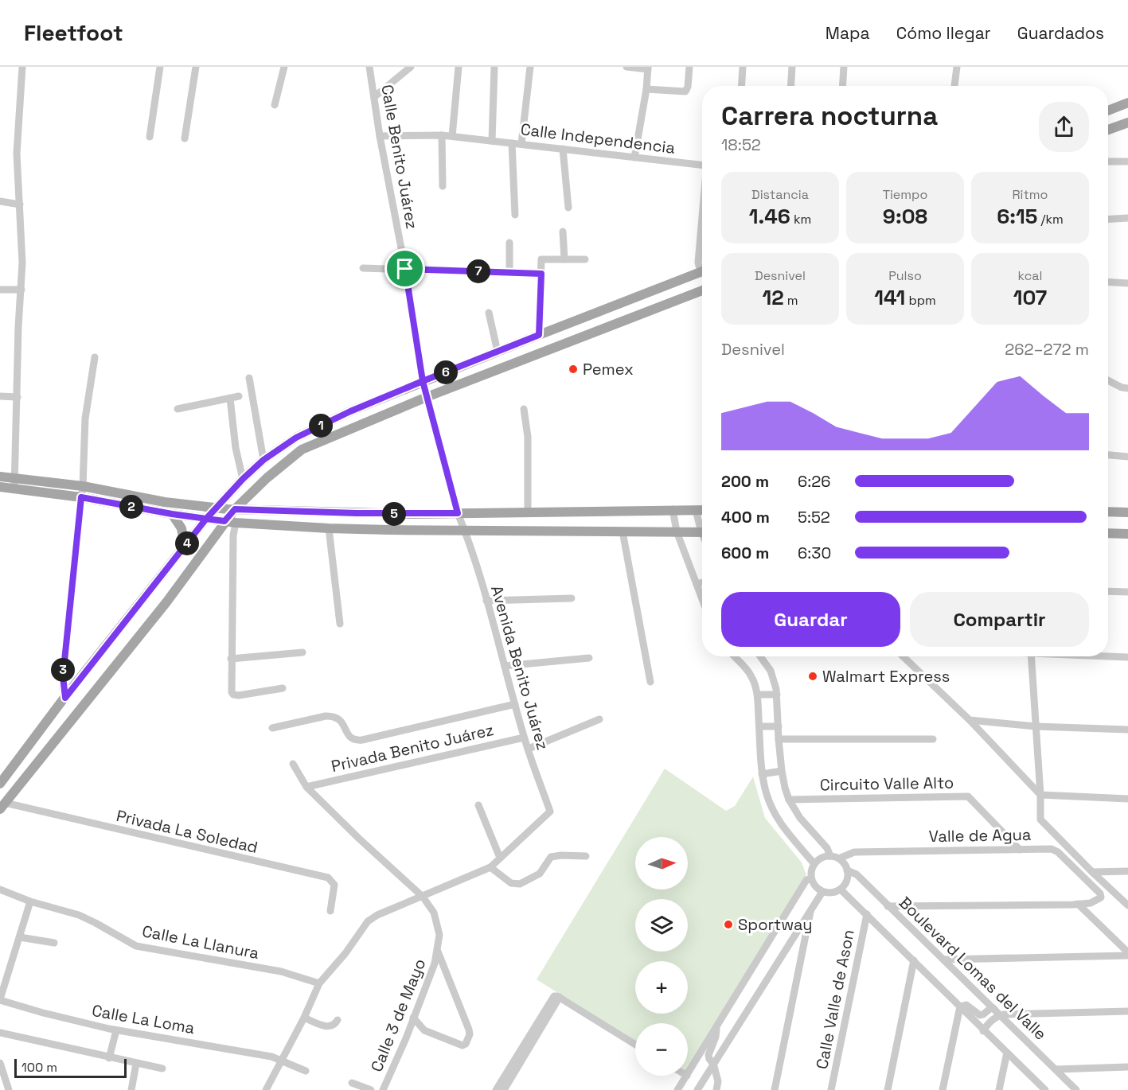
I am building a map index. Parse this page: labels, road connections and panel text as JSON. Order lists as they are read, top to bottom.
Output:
{
  "streets": {
    "street": [
      "Calle Independencia",
      "Calle Benito Juárez",
      "Avenida Benito Juárez",
      "Privada Benito Juárez",
      "Circuito Valle Alto",
      "Privada La Soledad",
      "Valle de Agua",
      "Calle La Llanura",
      "Boulevard Lomas del Valle",
      "Calle Valle de Ason",
      "Calle 3 de Mayo",
      "Calle La Loma"
    ]
  },
  "crossings": [
    ["Calle Independencia", "Calle Benito Juárez"],
    ["Calle Benito Juárez", "Avenida Benito Juárez"],
    ["Avenida Benito Juárez", "Privada Benito Juárez"],
    ["Privada Benito Juárez", "Calle 3 de Mayo"],
    ["Circuito Valle Alto", "Valle de Agua"],
    ["Valle de Agua", "Boulevard Lomas del Valle"]
  ],
  "places": ["Pemex", "Walmart Express", "Sportway"],
  "scale_bar": "100 m",
  "north": "right",
  "page": {
    "header": "Fleetfoot",
    "nav": ["Mapa", "Cómo llegar", "Guardados"],
    "heading": ["Carrera nocturna", "18:52"],
    "stats": [
      ["Distancia", "1.46 km"],
      ["Tiempo", "9:08"],
      ["Ritmo", "6:15 /km"],
      ["Desnivel", "12 m"],
      ["Pulso", "141 bpm"],
      ["kcal", "107"]
    ],
    "pins": [
      "7",
      "6",
      "1",
      "2",
      "5",
      "4",
      "3"
    ],
    "chart": ["Desnivel", "262–272 m"],
    "list": [
      {
        "name": "200 m",
        "note": "6:26"
      },
      {
        "name": "400 m",
        "note": "5:52"
      },
      {
        "name": "600 m",
        "note": "6:30"
      }
    ],
    "buttons": ["Guardar", "Compartir"],
    "map_buttons": ["+", "−"],
    "scale": "100 m"
  }
}
